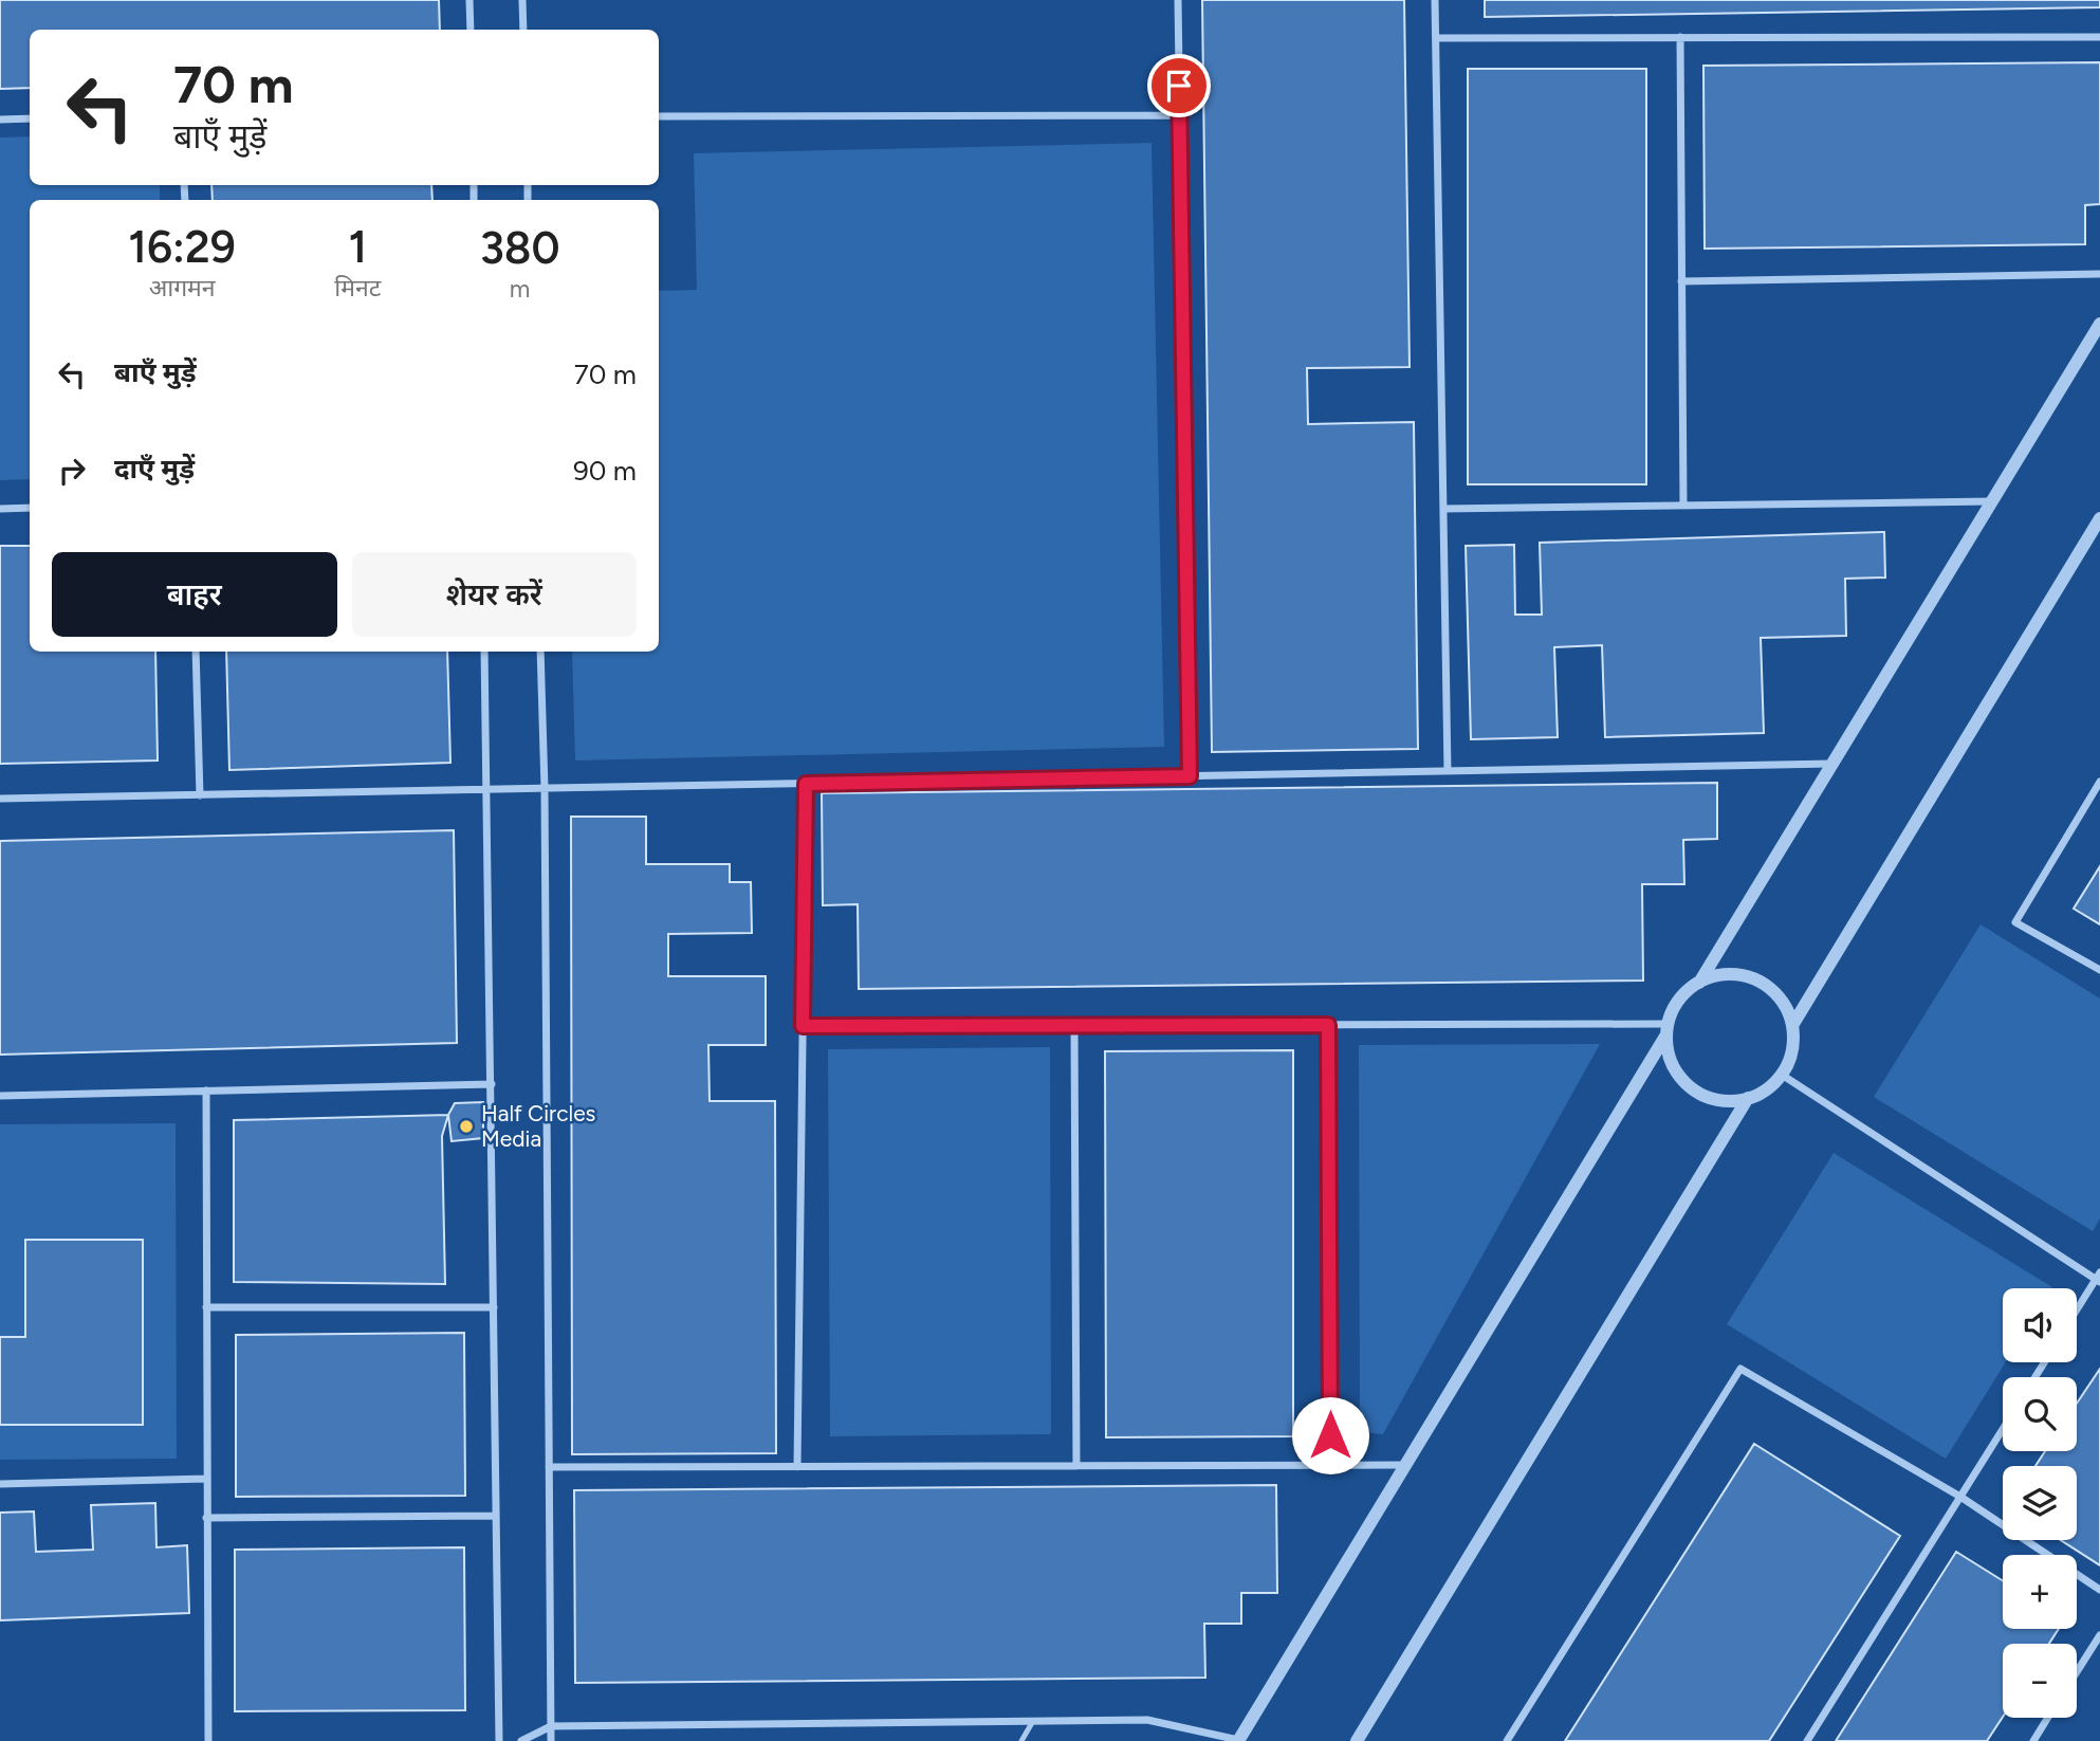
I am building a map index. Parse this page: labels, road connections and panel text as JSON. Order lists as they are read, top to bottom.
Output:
{
  "places": ["Half Circles Media"],
  "page": {
    "turn": ["70 m", "बाएँ मुड़ें"],
    "eta": [
      "16:29",
      "आगमन",
      "1",
      "मिनट",
      "380",
      "m"
    ],
    "list": [
      {
        "name": "बाएँ मुड़ें",
        "value": "70 m"
      },
      {
        "name": "दाएँ मुड़ें",
        "value": "90 m"
      }
    ],
    "buttons": ["बाहर", "शेयर करें"],
    "map_buttons": ["+", "−"]
  }
}
